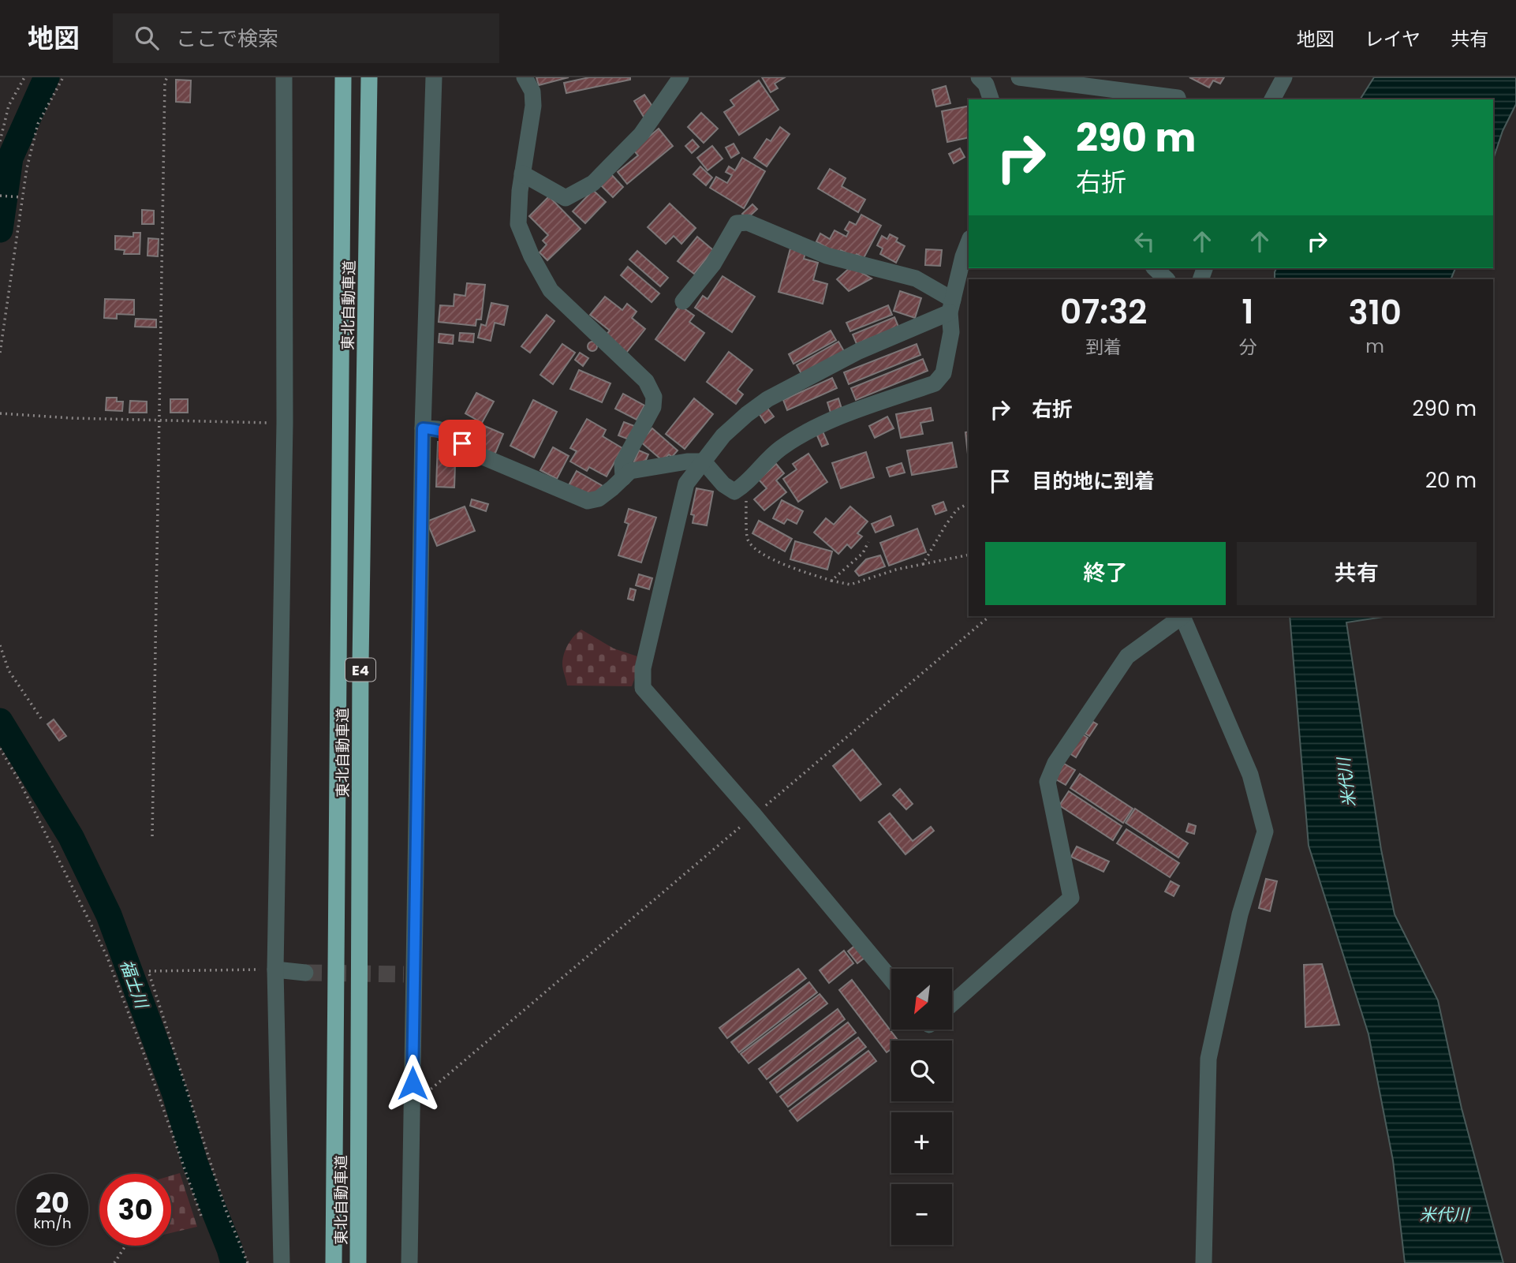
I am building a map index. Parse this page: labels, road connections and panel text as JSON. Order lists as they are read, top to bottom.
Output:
{
  "streets": {
    "highway": ["東北自動車道", "E4"]
  },
  "water": ["米代川", "福士川"],
  "north": "bottom left",
  "page": {
    "header": "地図",
    "search": "ここで検索",
    "nav": ["地図", "レイヤ", "共有"],
    "turn": ["290 m", "右折"],
    "eta": [
      "07:32",
      "到着",
      "1",
      "分",
      "310",
      "m"
    ],
    "list": [
      {
        "name": "右折",
        "value": "290 m"
      },
      {
        "name": "目的地に到着",
        "value": "20 m"
      }
    ],
    "buttons": ["終了", "共有"],
    "map_buttons": ["+", "−"],
    "speed": "20 km/h",
    "limit": "30"
  }
}
